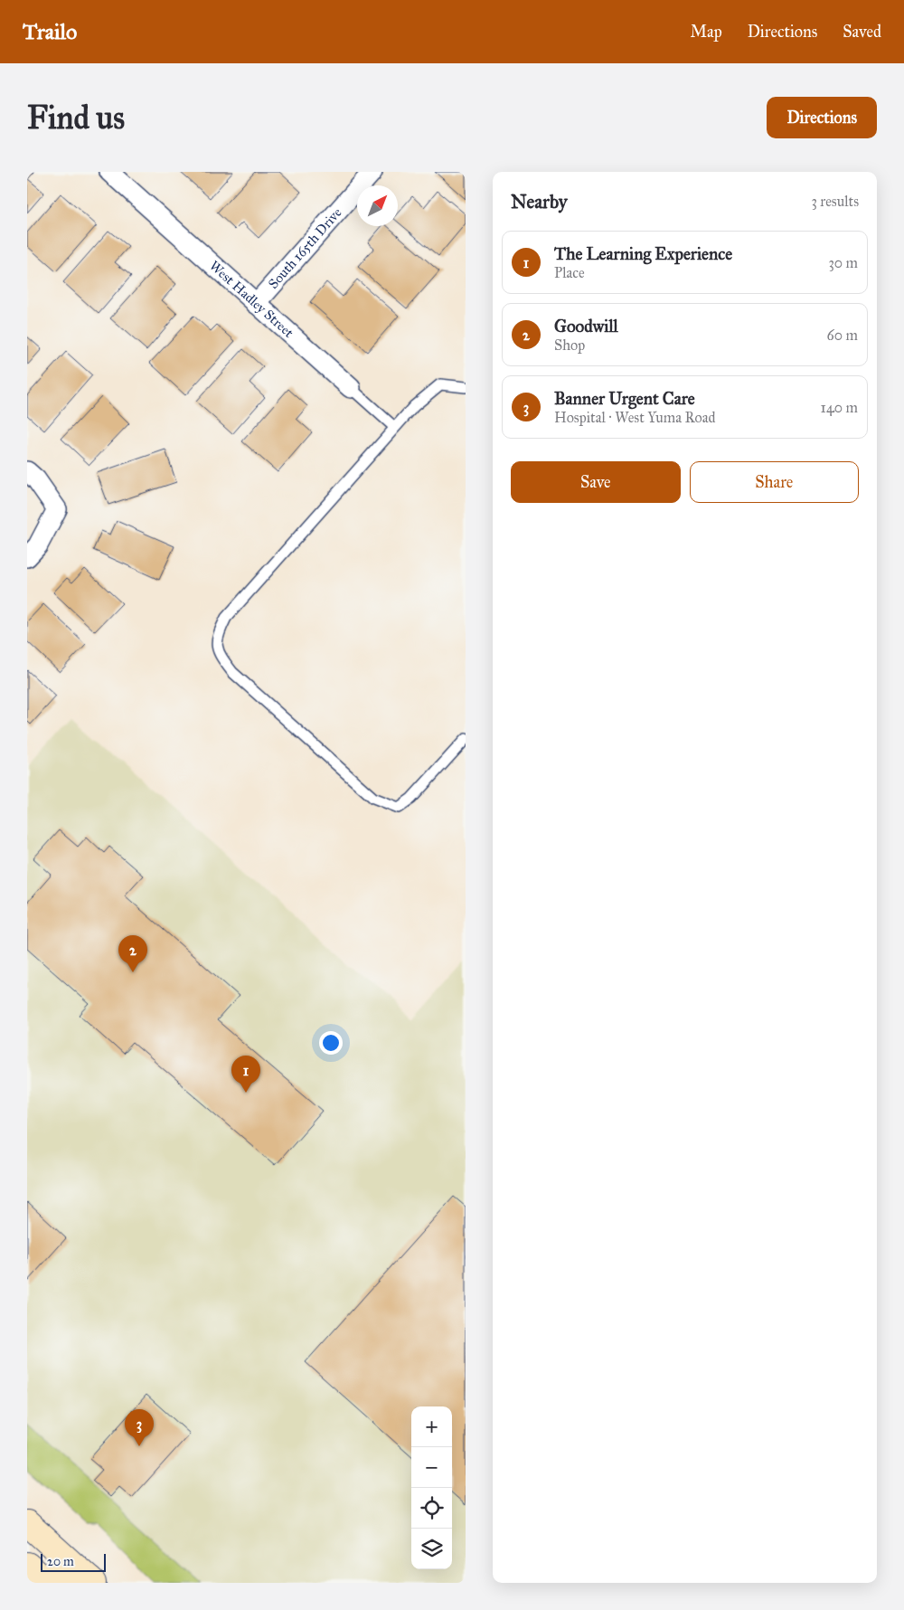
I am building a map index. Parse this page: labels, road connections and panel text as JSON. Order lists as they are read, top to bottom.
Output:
{
  "streets": {
    "street": ["South 165th Drive", "West Hadley Street"]
  },
  "crossings": [
    ["South 165th Drive", "West Hadley Street"]
  ],
  "scale_bar": "20 m",
  "north": "top right",
  "page": {
    "header": "Trailo",
    "nav": ["Map", "Directions", "Saved"],
    "buttons": [
      "Directions",
      ["Save", "Share"]
    ],
    "title": "Find us",
    "heading": ["Nearby", "3 results"],
    "list": [
      {
        "mark": "1",
        "name": "The Learning Experience",
        "note": "Place",
        "value": "30 m"
      },
      {
        "mark": "2",
        "name": "Goodwill",
        "note": "Shop",
        "value": "60 m"
      },
      {
        "mark": "3",
        "name": "Banner Urgent Care",
        "note": "Hospital · West Yuma Road",
        "value": "140 m"
      }
    ],
    "pins": ["2", "1", "3"],
    "map_buttons": ["+", "−"],
    "scale": "20 m"
  }
}
